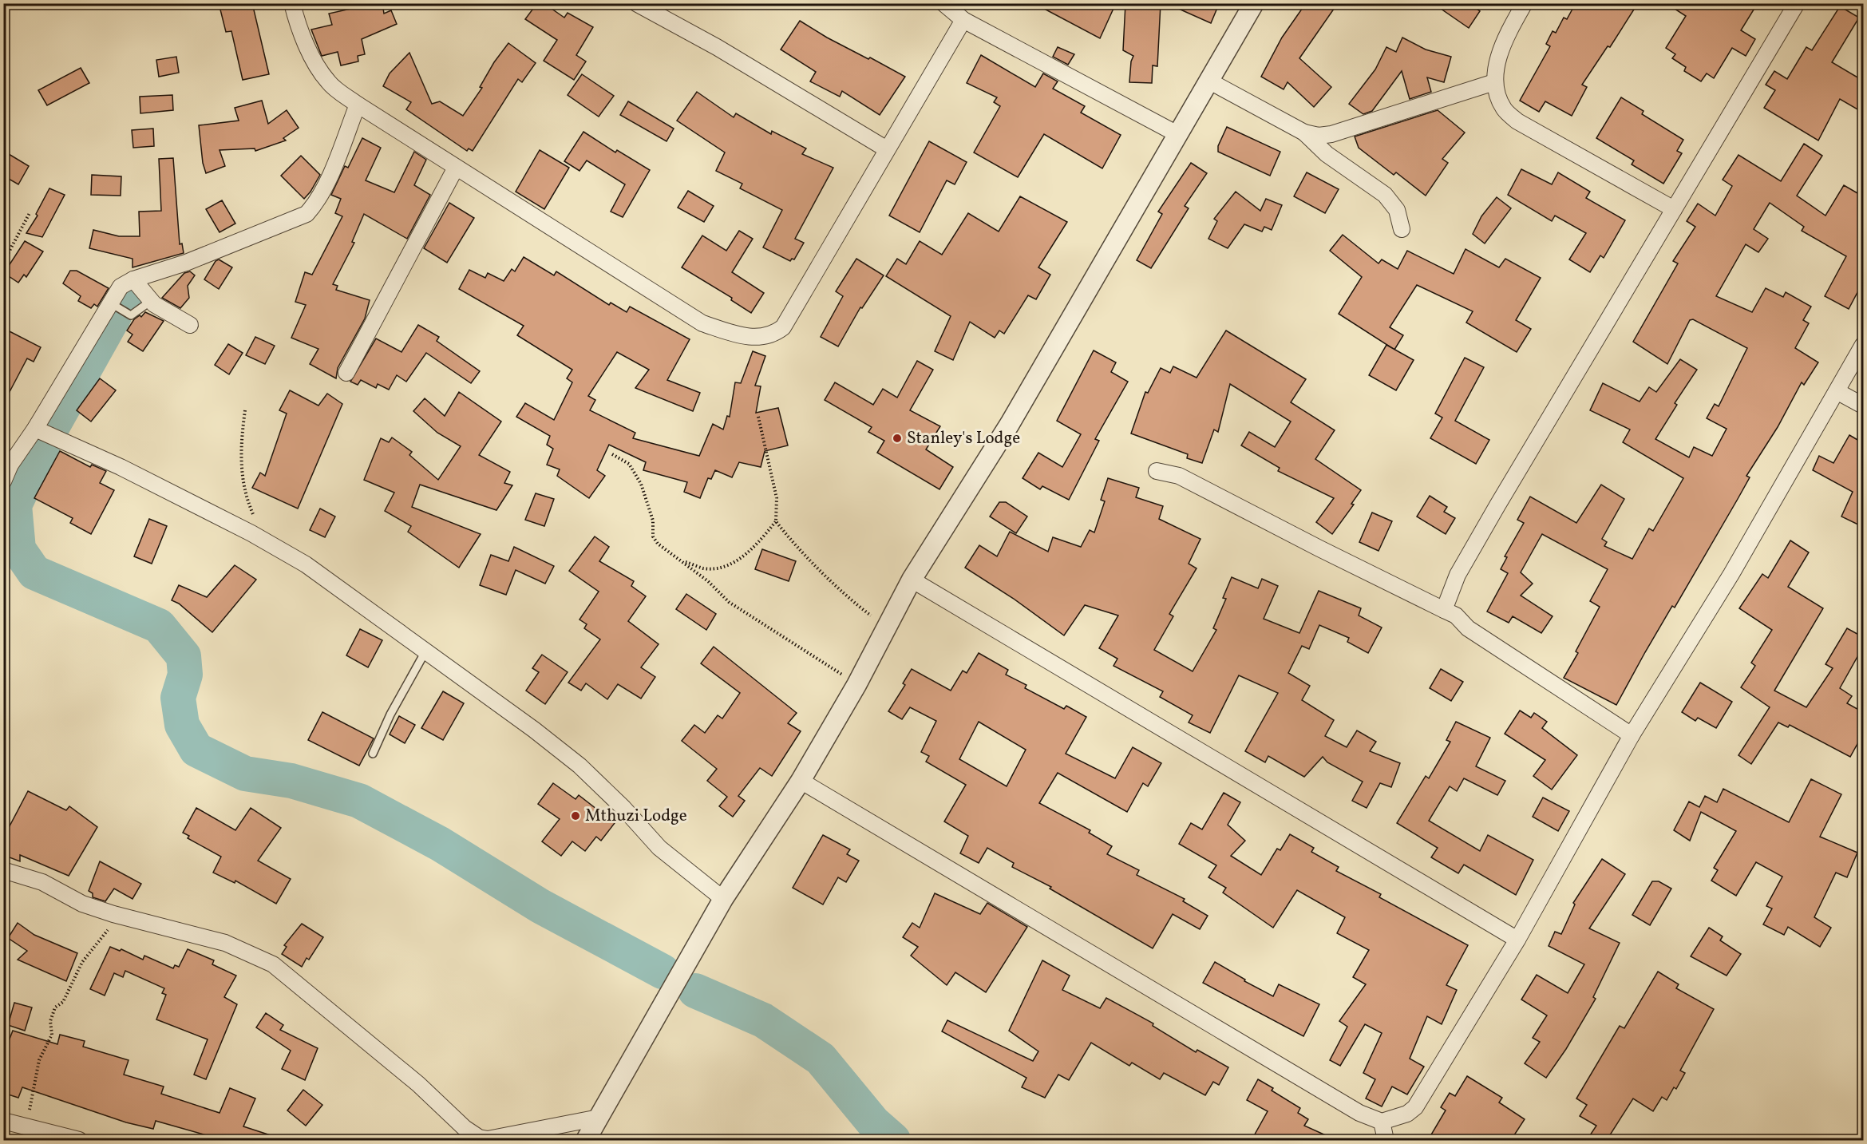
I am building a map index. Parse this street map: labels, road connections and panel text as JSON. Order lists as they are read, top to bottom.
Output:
{
  "places": ["Stanley's Lodge", "Mthuzi Lodge"]
}
